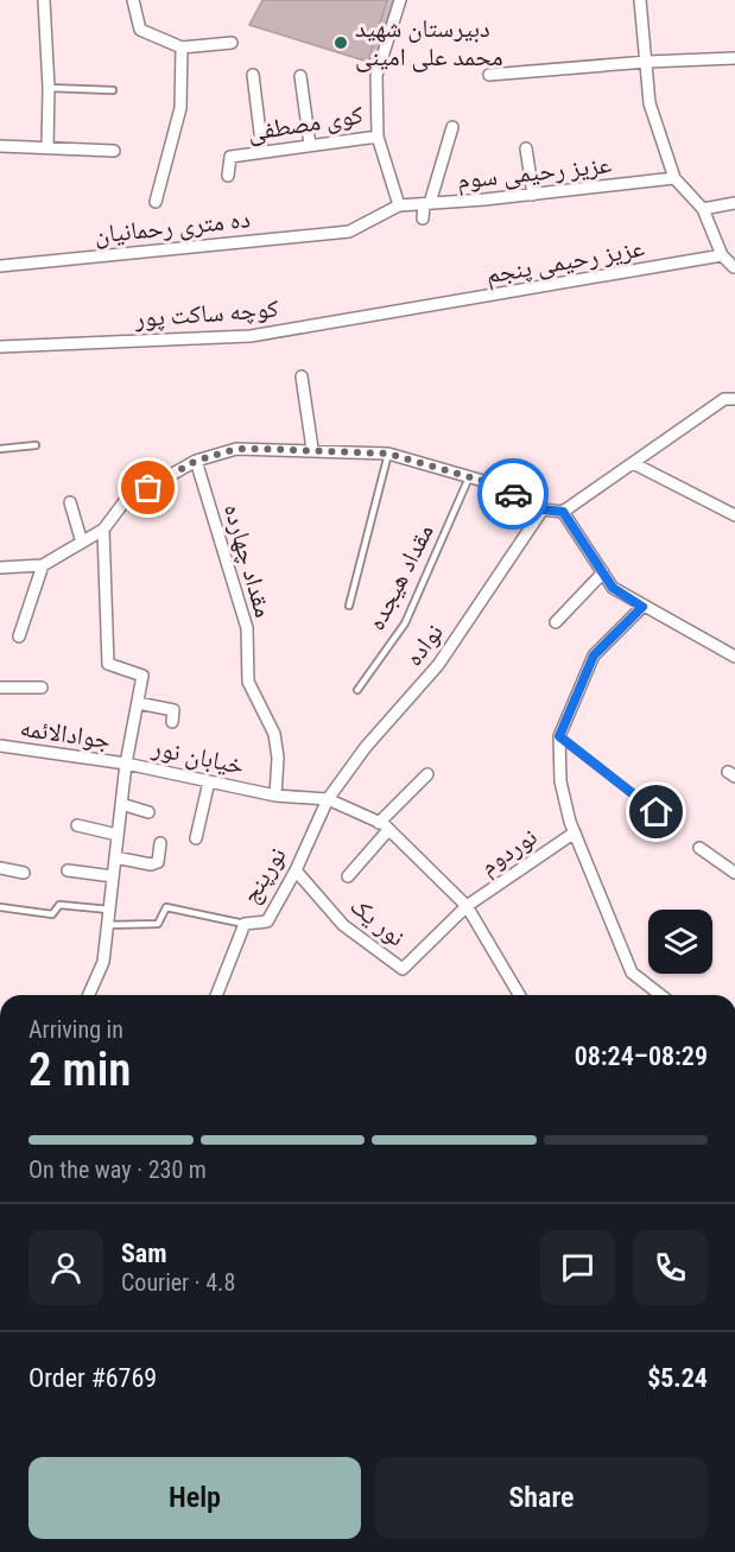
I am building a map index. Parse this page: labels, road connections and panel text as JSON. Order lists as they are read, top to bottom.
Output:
{
  "streets": {
    "street": [
      "کوی مصطفی",
      "عزیز رحیمی سوم",
      "ده متری رحمانیان",
      "عزیز رحیمی پنجم",
      "کوچه ساکت پور",
      "مقداد چهارده",
      "نواده",
      "جوادالائمه",
      "خیابان نور",
      "نوردوم",
      "نورپنج",
      "نور یک"
    ],
    "lane": ["مقداد هیجده"]
  },
  "crossings": [
    ["عزیز رحیمی سوم", "ده متری رحمانیان"],
    ["عزیز رحیمی پنجم", "کوچه ساکت پور"],
    ["مقداد چهارده", "خیابان نور"],
    ["نواده", "خیابان نور"],
    ["نواده", "نورپنج"],
    ["جوادالائمه", "خیابان نور"],
    ["خیابان نور", "نوردوم"],
    ["خیابان نور", "نورپنج"],
    ["خیابان نور", "نور یک"],
    ["نوردوم", "نور یک"],
    ["نورپنج", "نور یک"]
  ],
  "places": ["دبیرستان شهید محمد علی امینی"],
  "page": {
    "heading": ["2 min", "Arriving in", "08:24–08:29"],
    "panel": [
      "Sam",
      "Courier · 4.8",
      "Order #6769",
      "$5.24"
    ],
    "bar": "On the way · 230 m",
    "buttons": ["Help", "Share"]
  }
}
